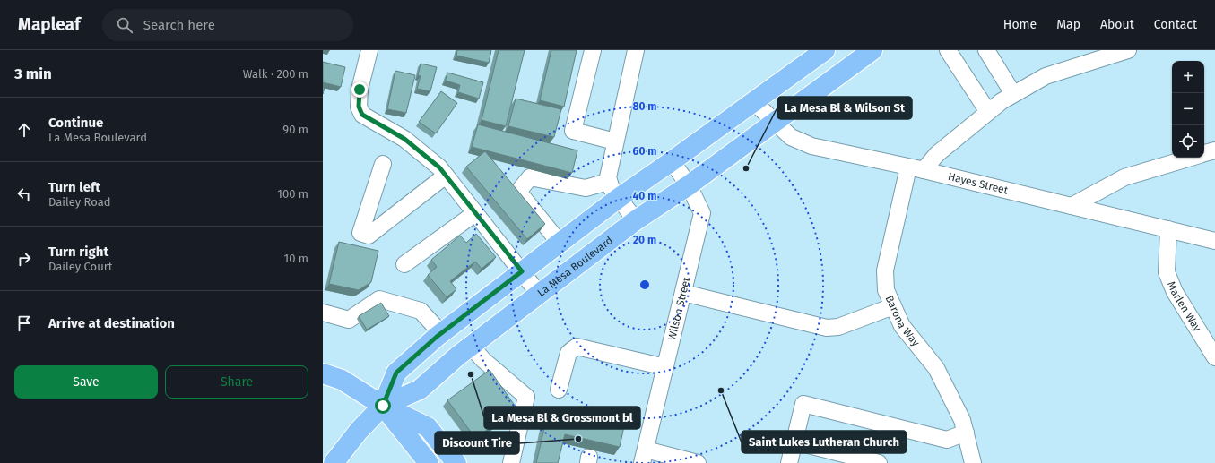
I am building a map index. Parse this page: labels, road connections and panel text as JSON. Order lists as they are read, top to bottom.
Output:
{
  "streets": {
    "main road": ["La Mesa Boulevard"],
    "street": [
      "Hayes Street",
      "Marlen Way",
      "Wilson Street",
      "Barona Way"
    ]
  },
  "crossings": [
    ["Hayes Street", "La Mesa Boulevard"],
    ["Hayes Street", "Marlen Way"],
    ["Hayes Street", "Barona Way"],
    ["La Mesa Boulevard", "Wilson Street"]
  ],
  "places": [
    "La Mesa Bl & Wilson St",
    "La Mesa Bl & Grossmont bl",
    "Saint Lukes Lutheran Church",
    "Discount Tire"
  ],
  "page": {
    "header": "Mapleaf",
    "search": "Search here",
    "nav": [
      "Home",
      "Map",
      "About",
      "Contact"
    ],
    "heading": ["3 min", "Walk · 200 m"],
    "map_buttons": ["+", "−"],
    "list": [
      ["Continue", "La Mesa Boulevard", "90 m"],
      ["Turn left", "Dailey Road", "100 m"],
      ["Turn right", "Dailey Court", "10 m"],
      "Arrive at destination"
    ],
    "buttons": ["Save", "Share"]
  },
  "rings": [
    "80 m",
    "60 m",
    "40 m",
    "20 m"
  ]
}
